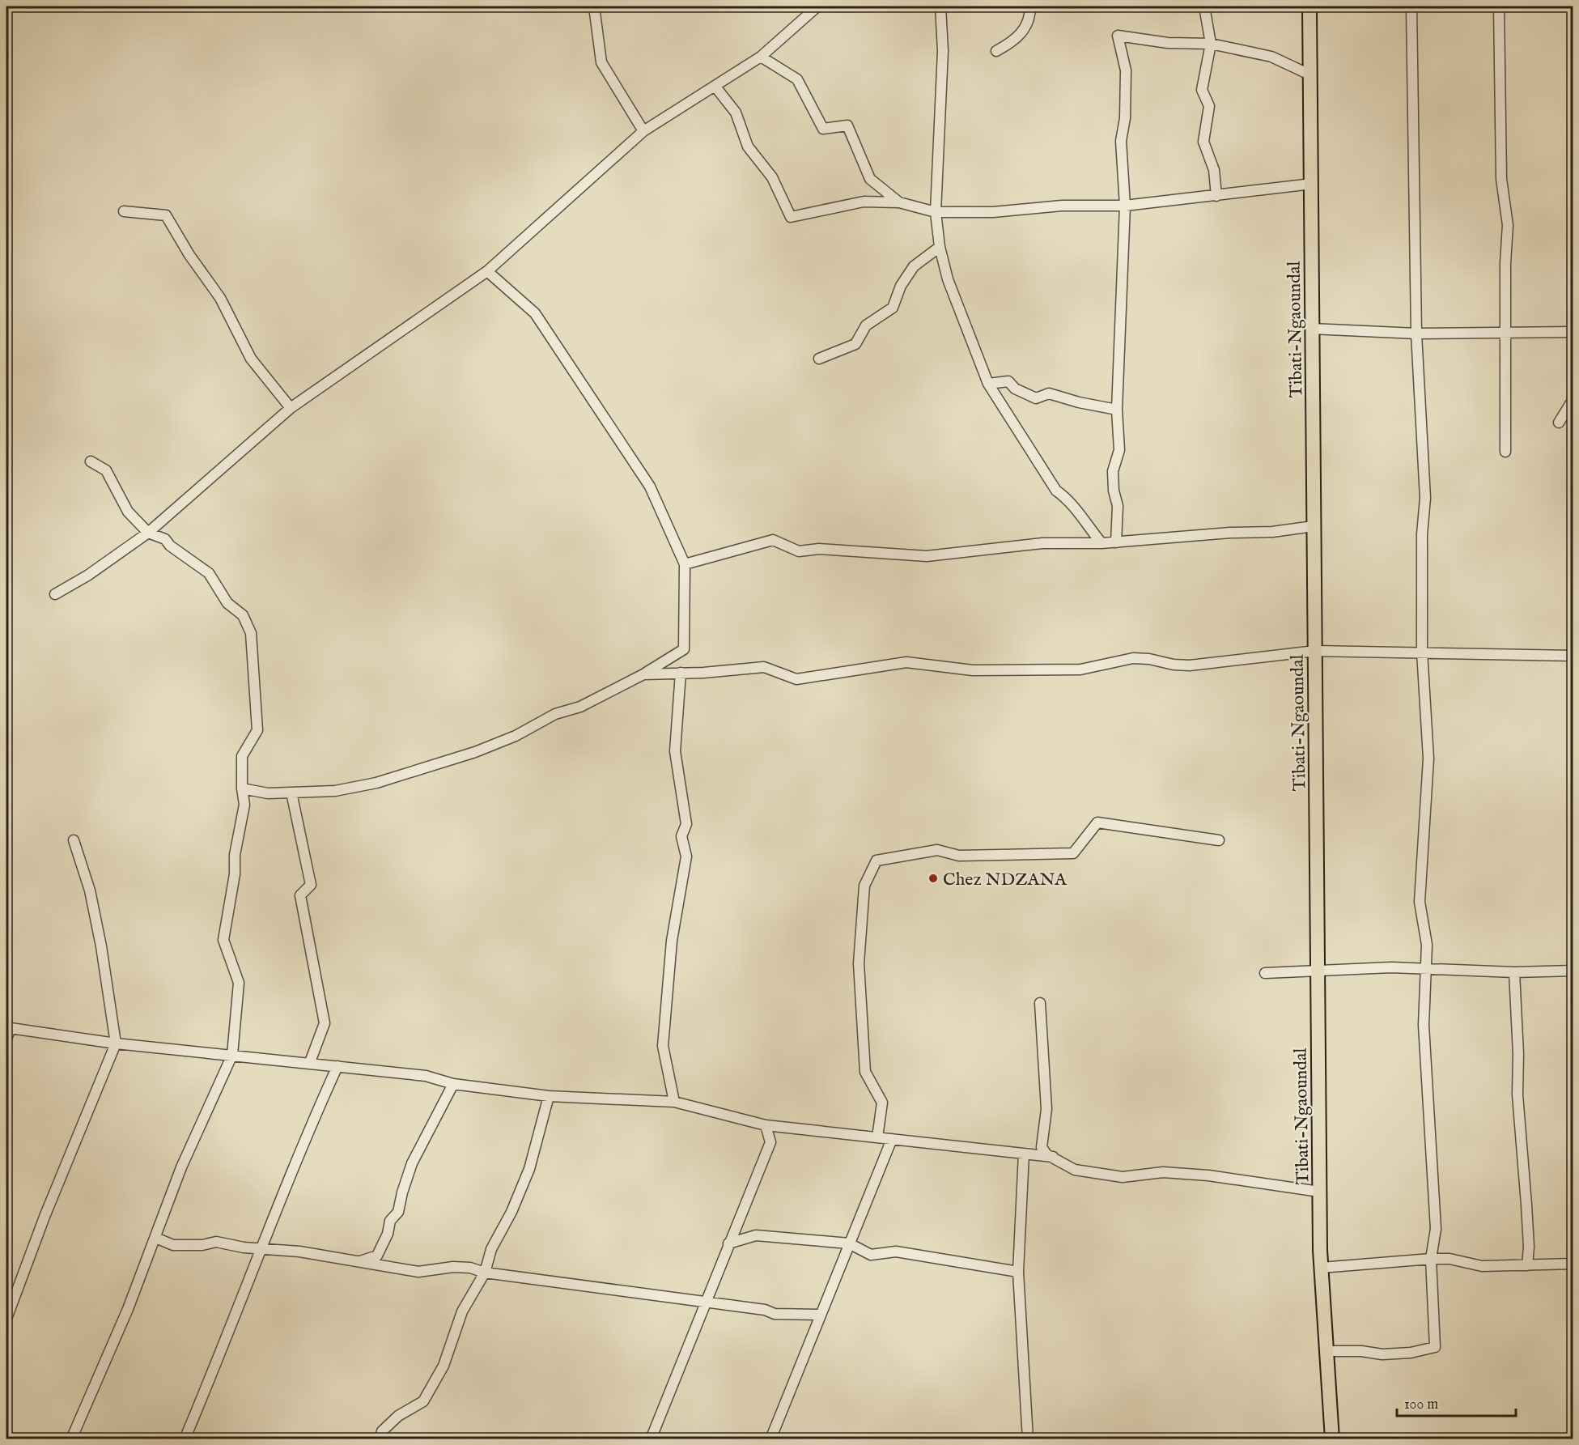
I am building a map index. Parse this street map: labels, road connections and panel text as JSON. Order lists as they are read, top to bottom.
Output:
{
  "streets": {
    "highway": ["Tibati-Ngaoundal"]
  },
  "places": ["Chez NDZANA"],
  "scale_bar": "100 m"
}
